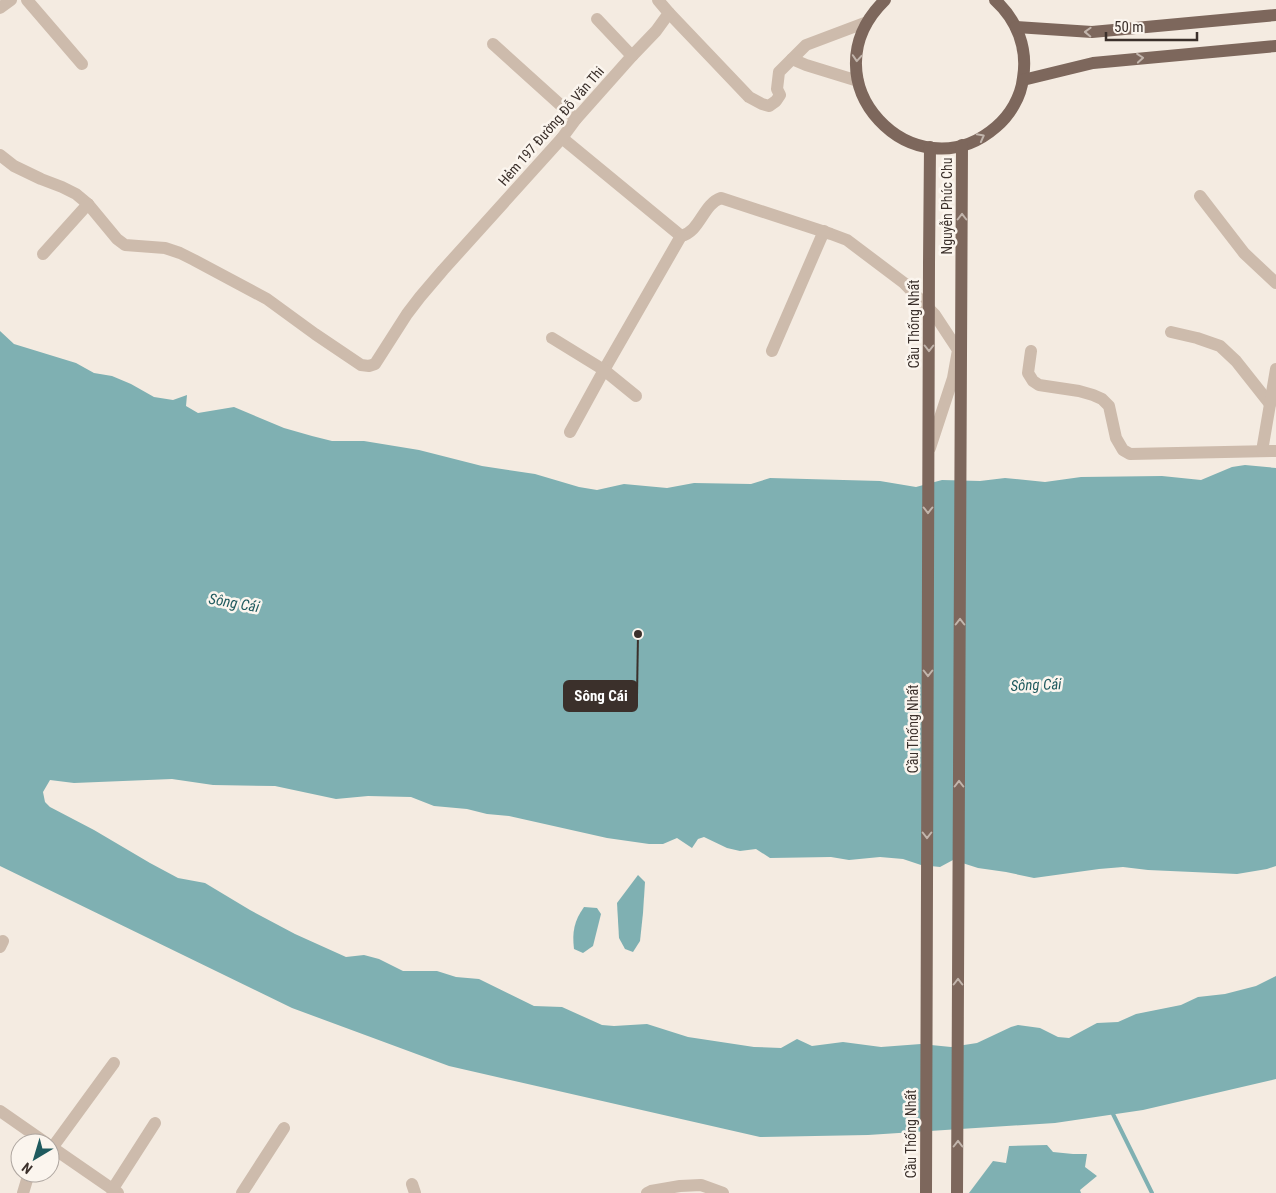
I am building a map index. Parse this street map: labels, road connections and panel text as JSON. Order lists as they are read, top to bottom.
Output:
{
  "streets": {
    "main road": ["Nguyễn Phúc Chu", "Cầu Thống Nhất"],
    "street": ["Hẻm 197 Đường Đỗ Văn Thi"]
  },
  "crossings": [
    ["Nguyễn Phúc Chu", "Cầu Thống Nhất"]
  ],
  "one_way": ["Nguyễn Phúc Chu", "Cầu Thống Nhất"],
  "water": ["Sông Cái"],
  "places": ["Sông Cái"],
  "scale_bar": "50 m",
  "north": "bottom left"
}
